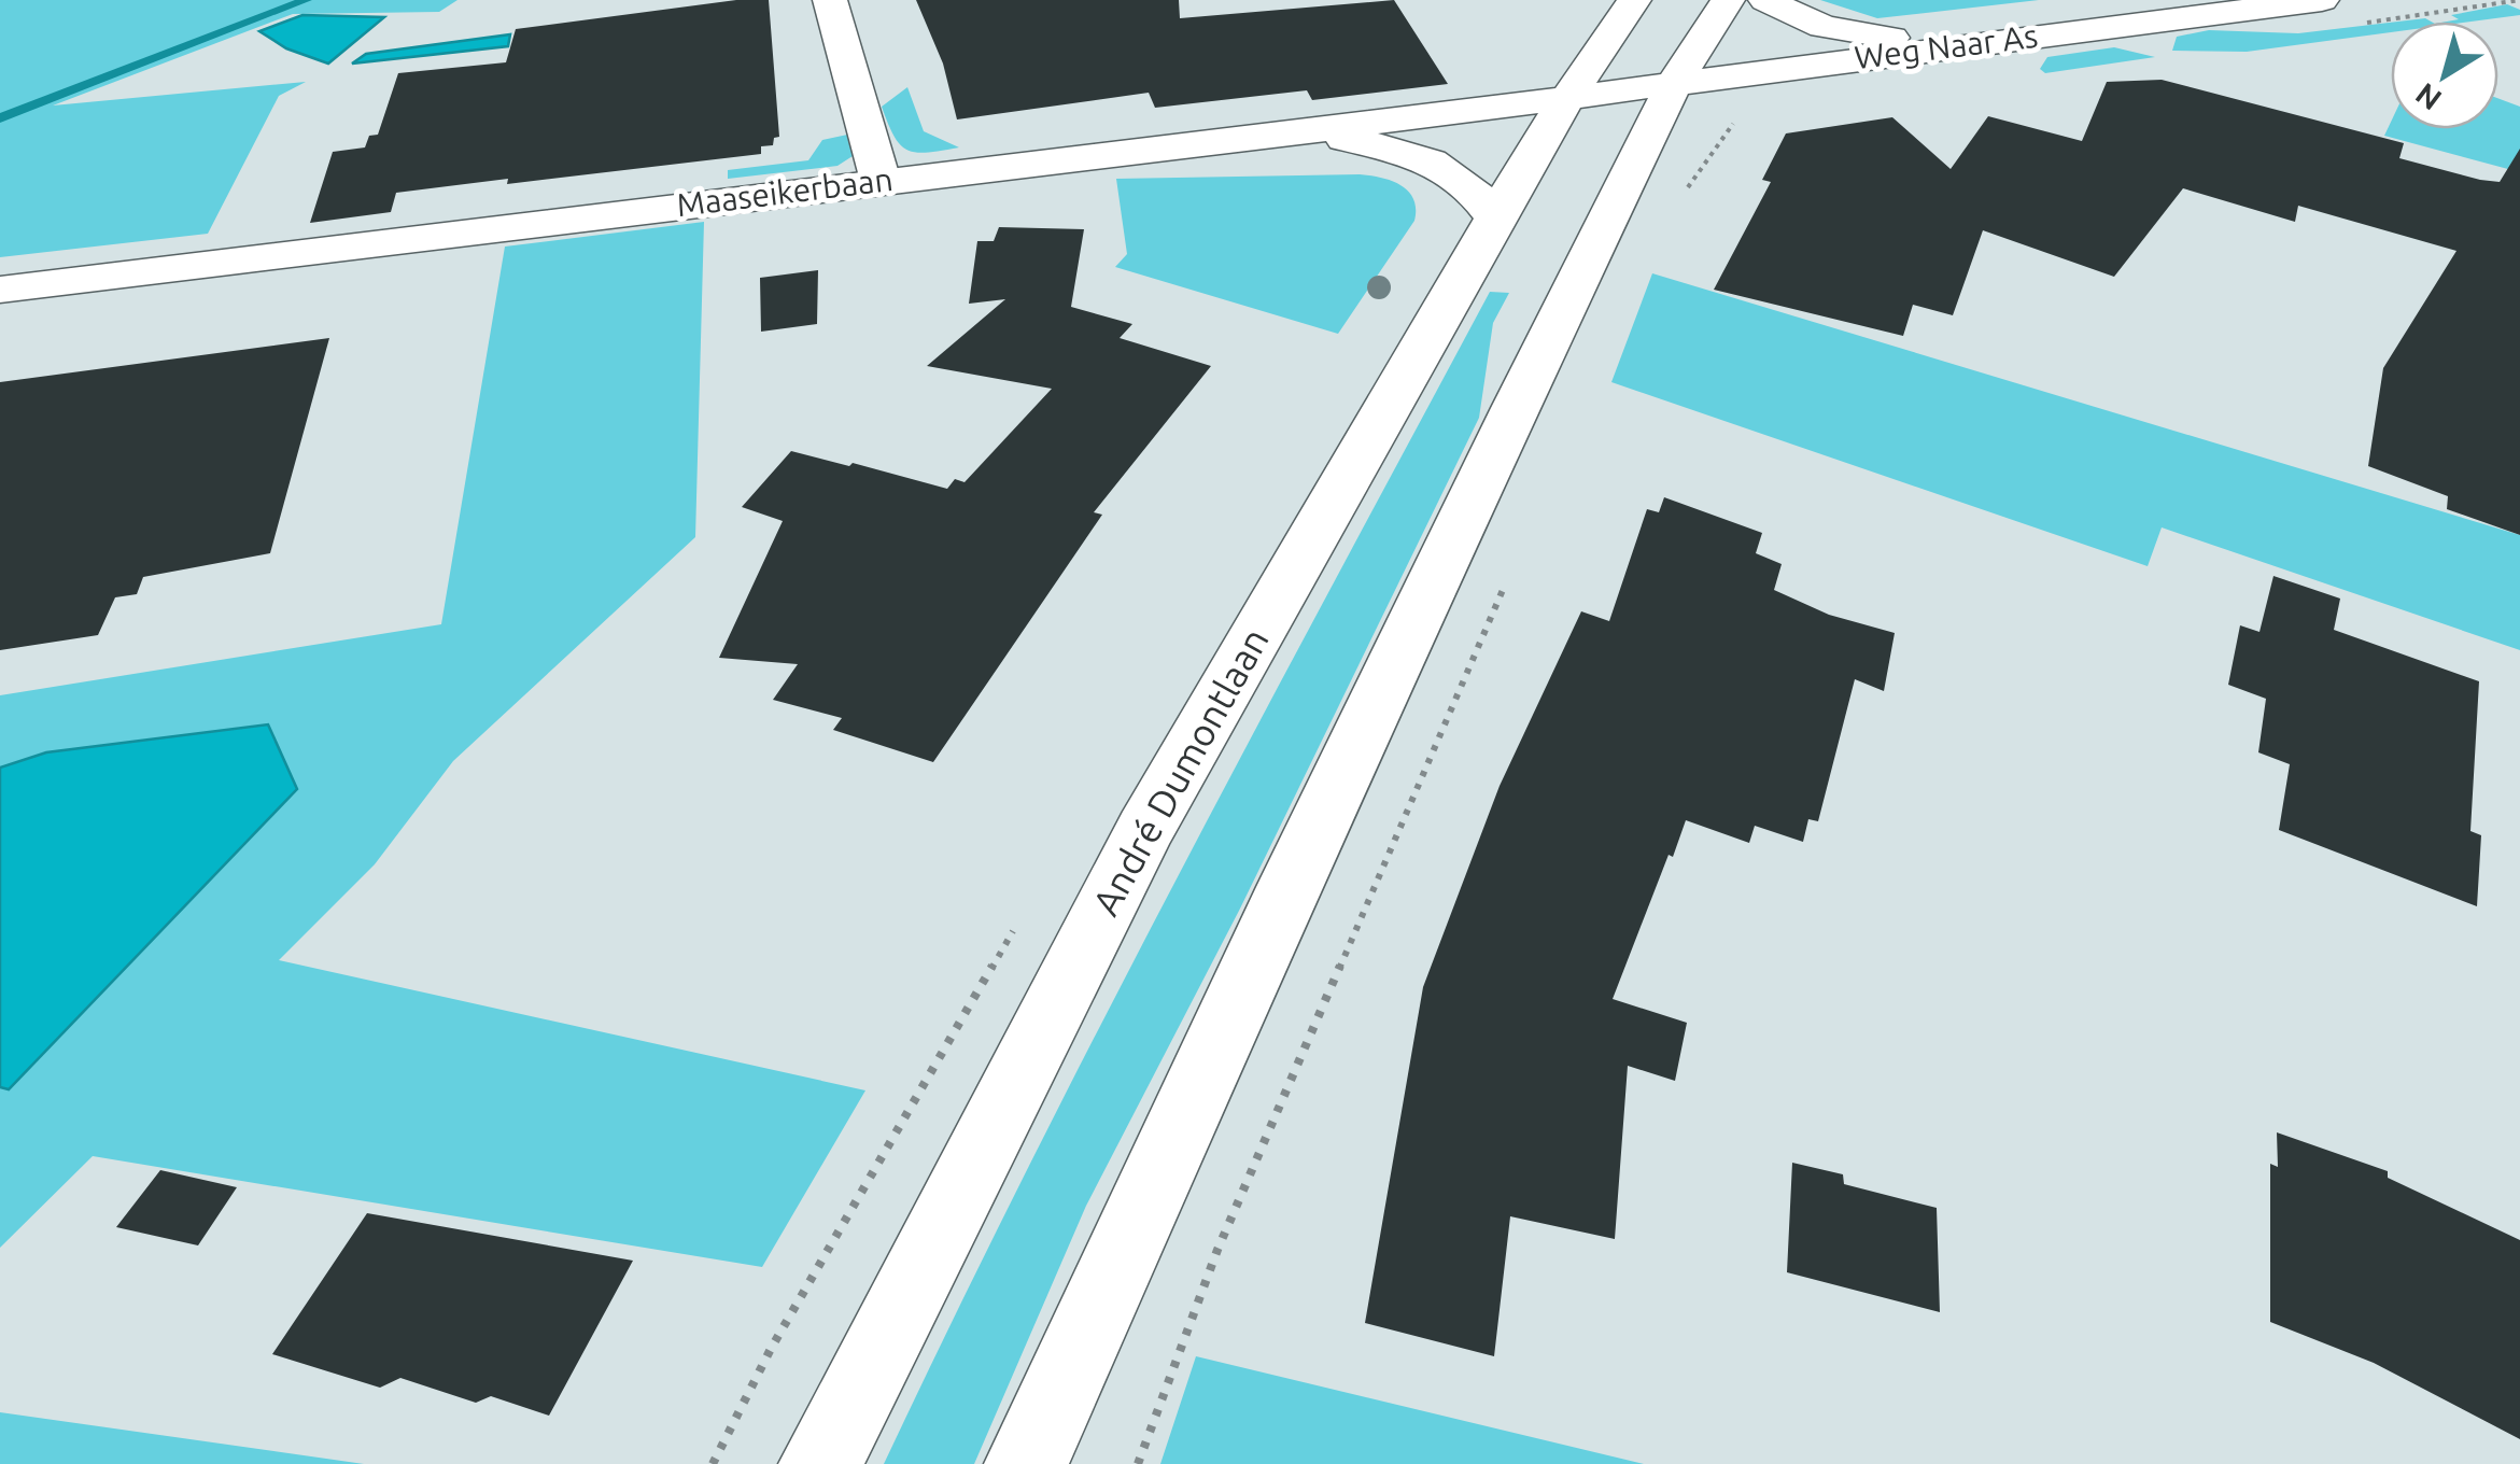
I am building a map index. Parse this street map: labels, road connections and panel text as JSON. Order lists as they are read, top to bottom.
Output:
{
  "streets": {
    "main road": ["Weg Naar As", "Maaseikerbaan", "André Dumontlaan"]
  },
  "crossings": [
    ["Weg Naar As", "Maaseikerbaan"],
    ["Weg Naar As", "André Dumontlaan"],
    ["Maaseikerbaan", "André Dumontlaan"]
  ],
  "north": "bottom left"
}
